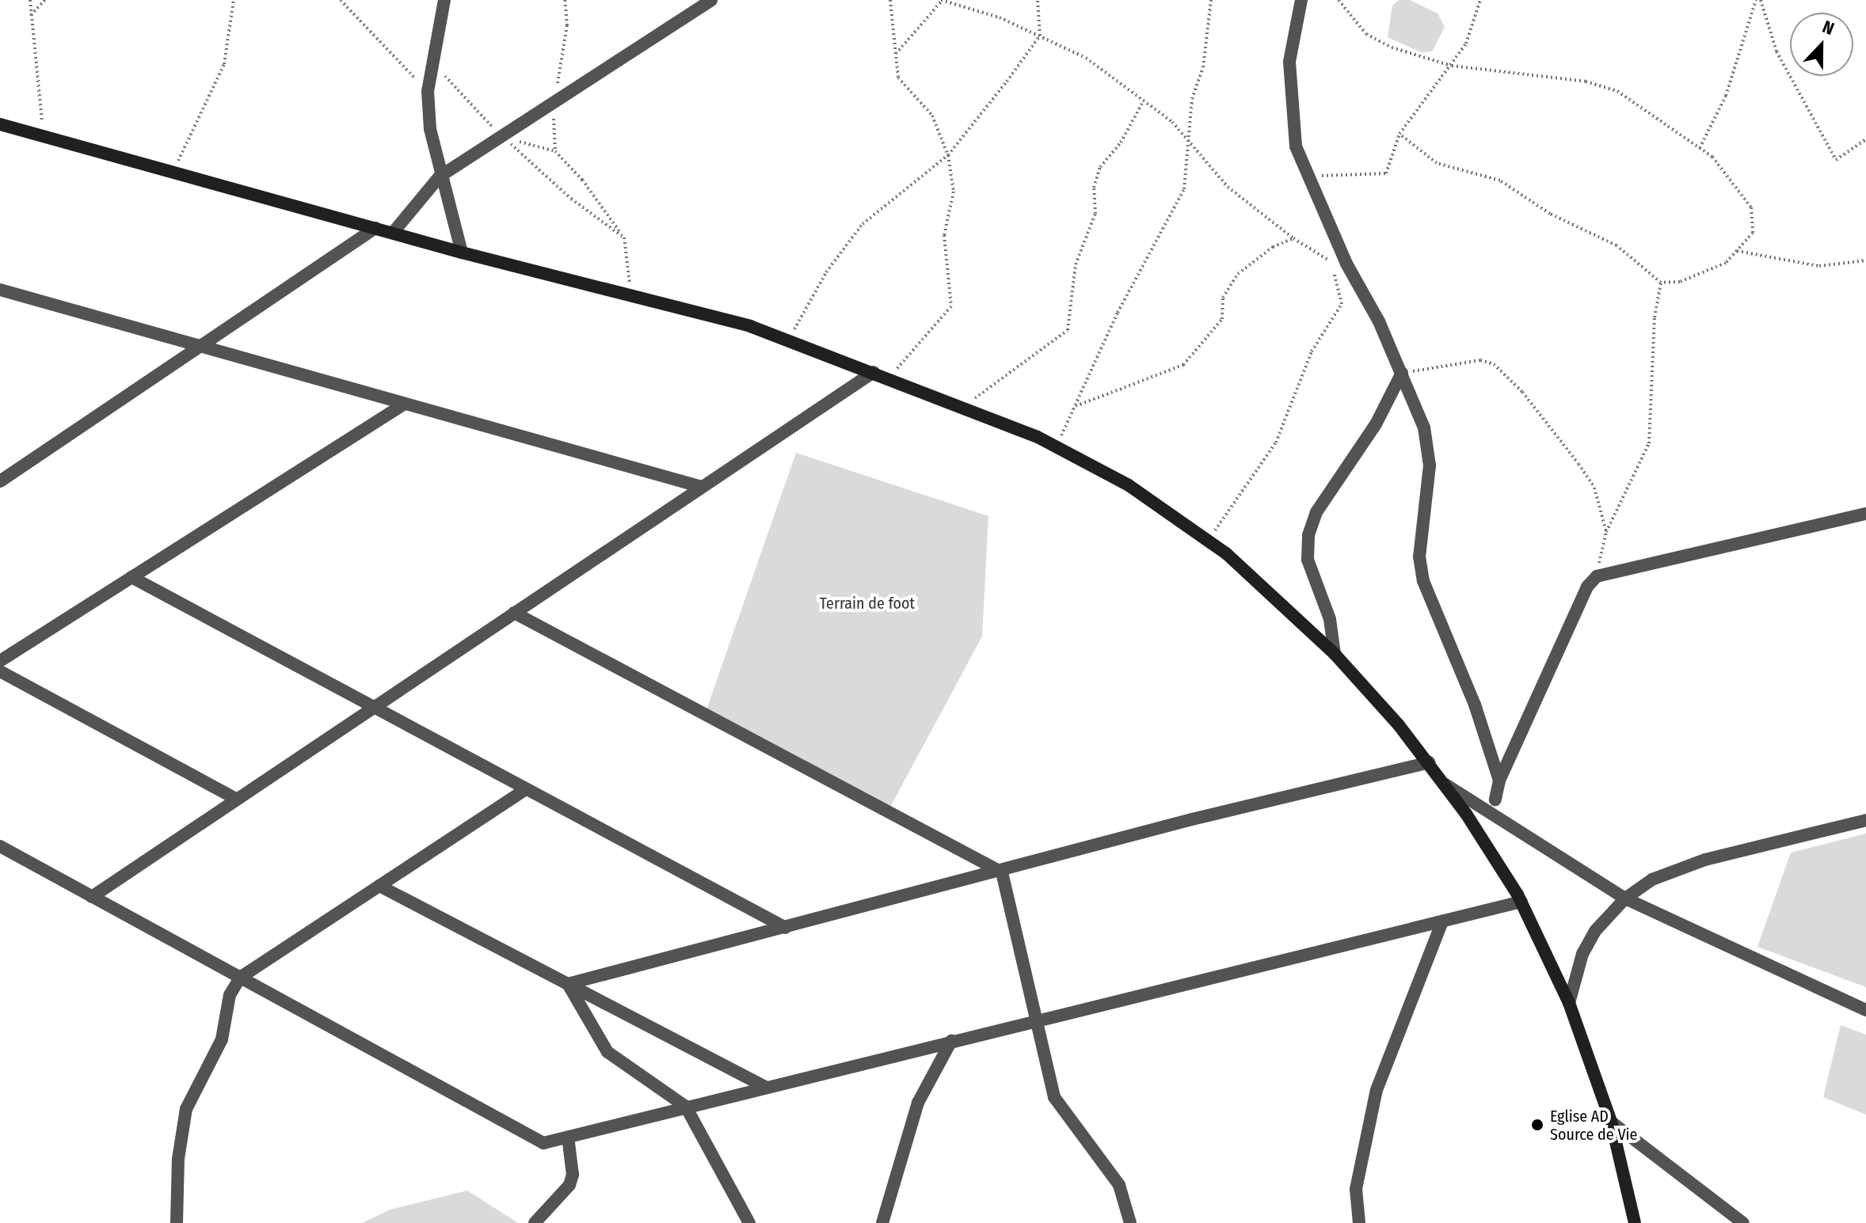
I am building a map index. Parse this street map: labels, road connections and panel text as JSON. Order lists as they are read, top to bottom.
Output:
{
  "parks": ["Terrain de foot"],
  "places": ["Eglise AD Source de Vie"],
  "north": "top"
}
